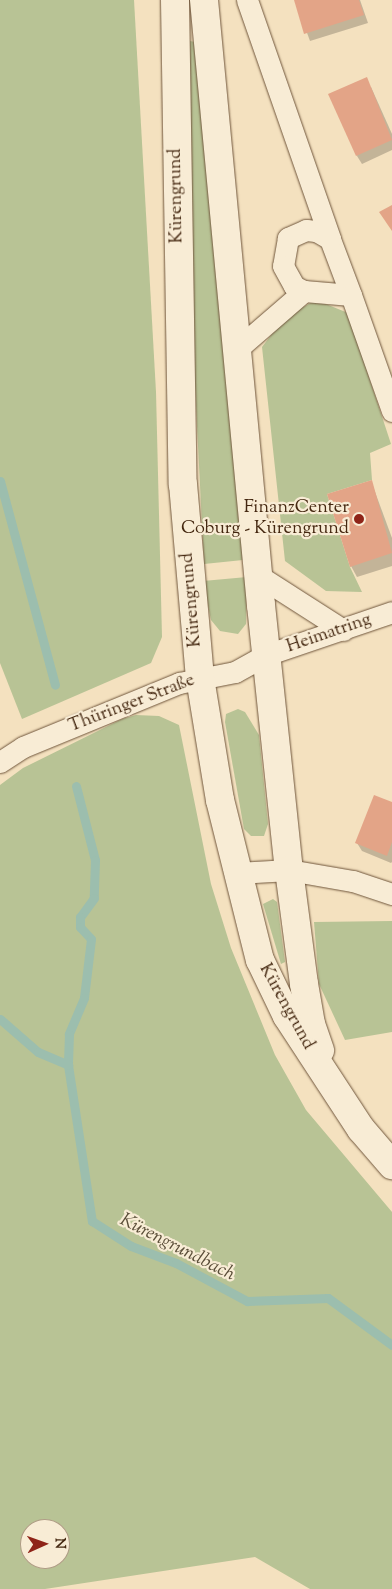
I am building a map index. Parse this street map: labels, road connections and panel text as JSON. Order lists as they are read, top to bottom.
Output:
{
  "streets": {
    "main road": ["Kürengrund"],
    "street": ["Heimatring", "Thüringer Straße"]
  },
  "crossings": [
    ["Kürengrund", "Heimatring"],
    ["Kürengrund", "Thüringer Straße"],
    ["Heimatring", "Thüringer Straße"]
  ],
  "water": ["Kürengrundbach"],
  "places": ["FinanzCenter Coburg - Kürengrund"],
  "north": "right"
}
